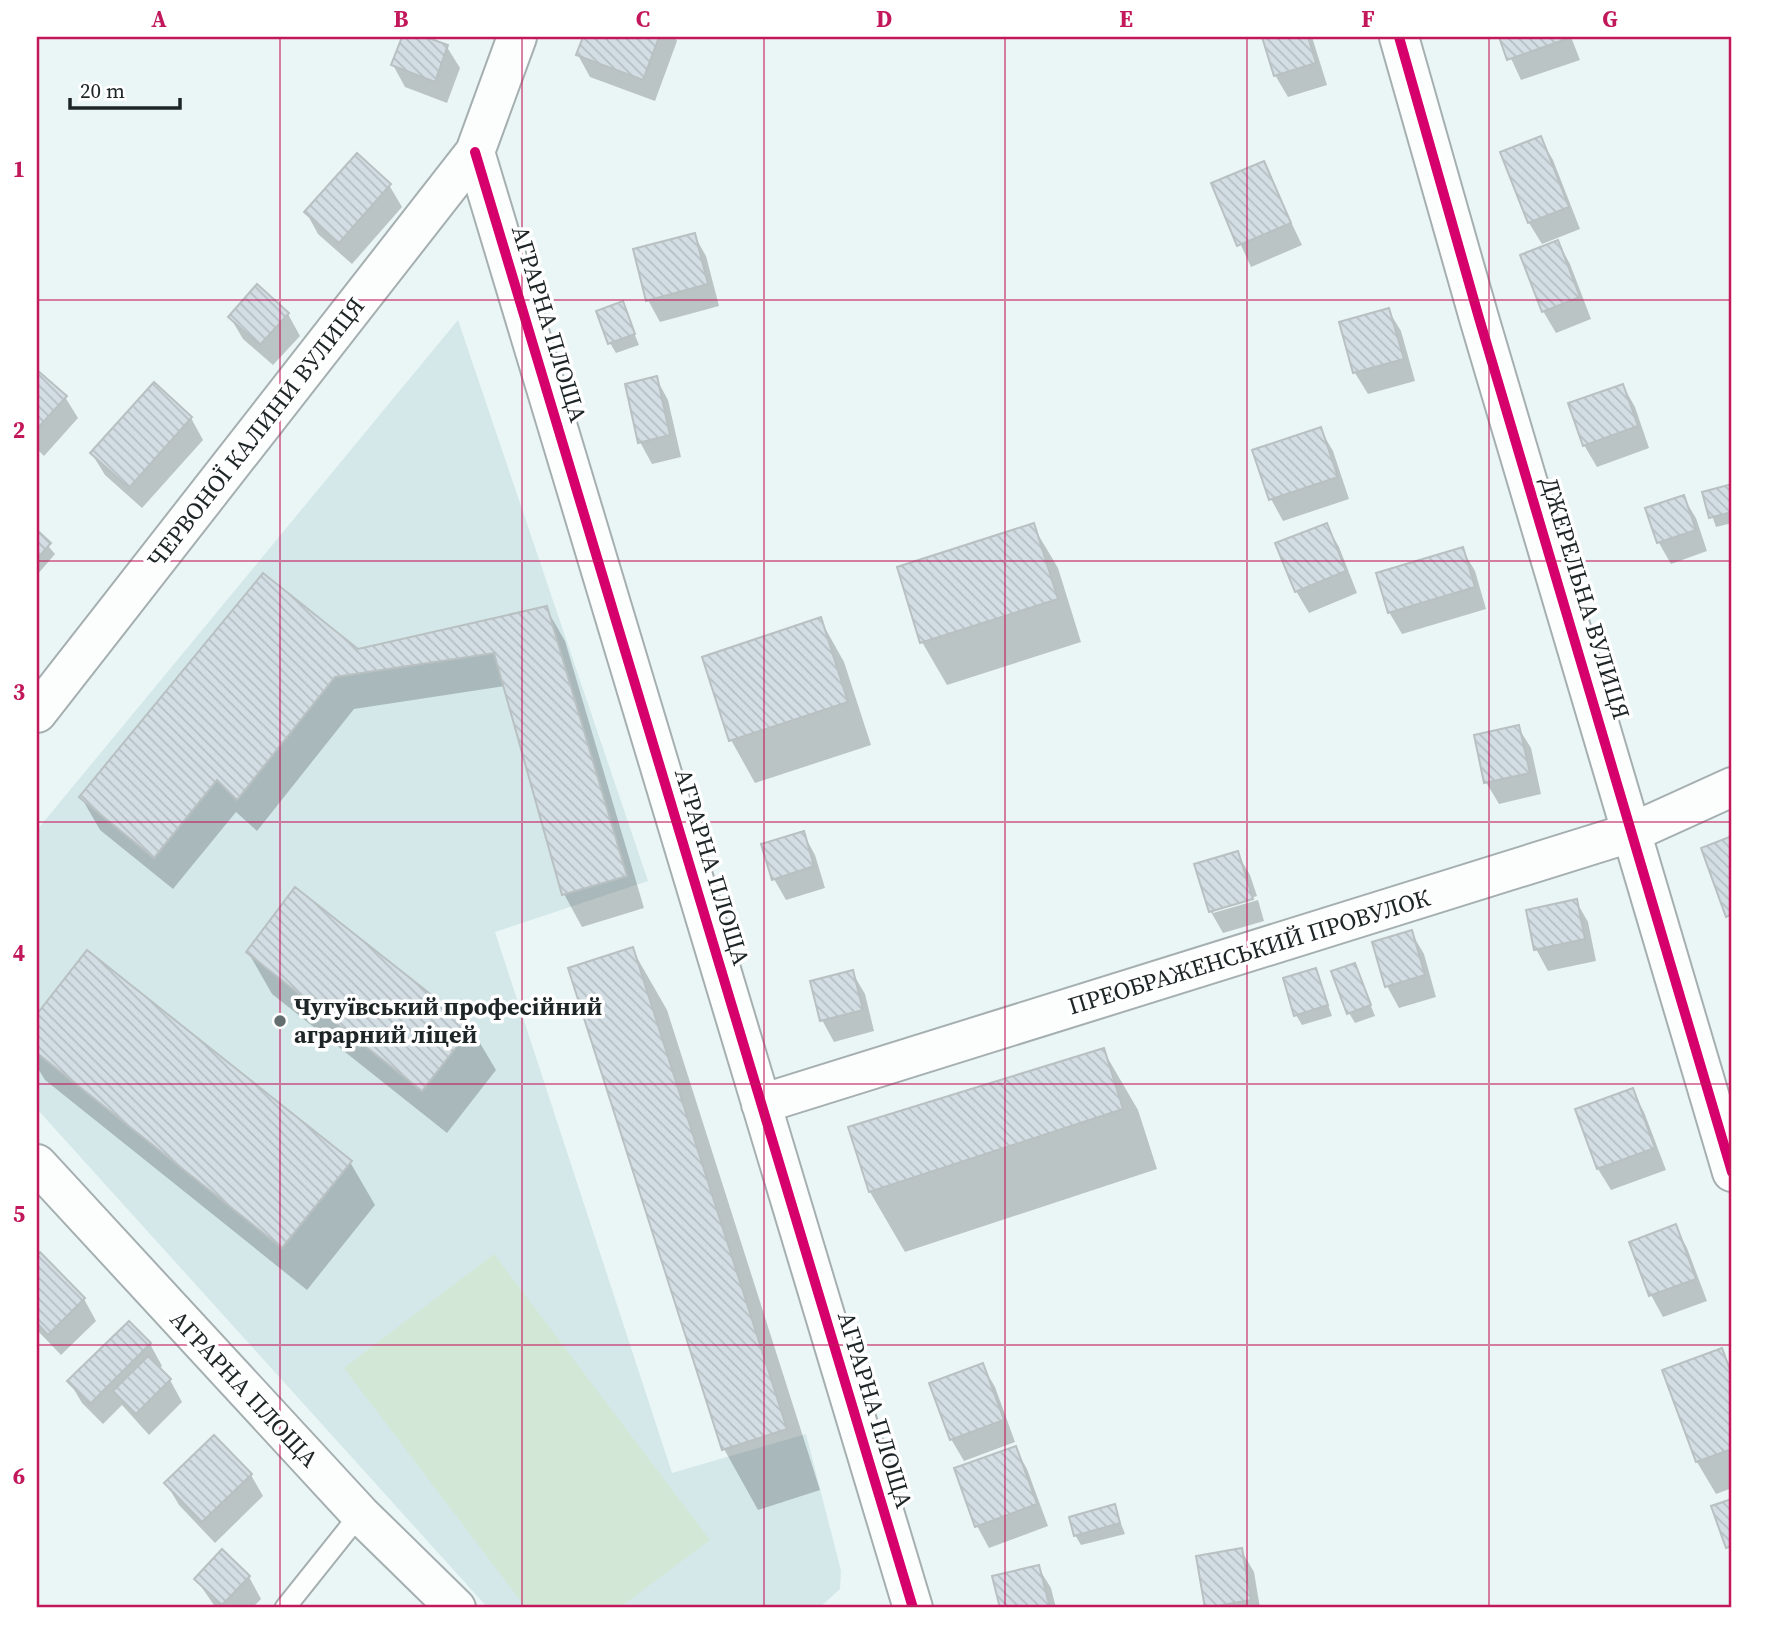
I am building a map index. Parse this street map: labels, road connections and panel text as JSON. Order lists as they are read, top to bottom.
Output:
{
  "streets": {
    "street": [
      "АГРАРНА ПЛОЩА",
      "ЧЕРВОНОЇ КАЛИНИ ВУЛИЦЯ",
      "ДЖЕРЕЛЬНА ВУЛИЦЯ",
      "ПРЕОБРАЖЕНСЬКИЙ ПРОВУЛОК"
    ]
  },
  "crossings": [
    ["АГРАРНА ПЛОЩА", "ЧЕРВОНОЇ КАЛИНИ ВУЛИЦЯ"],
    ["АГРАРНА ПЛОЩА", "ПРЕОБРАЖЕНСЬКИЙ ПРОВУЛОК"],
    ["ДЖЕРЕЛЬНА ВУЛИЦЯ", "ПРЕОБРАЖЕНСЬКИЙ ПРОВУЛОК"]
  ],
  "places": ["Чугуївський професійний аграрний ліцей"],
  "scale_bar": "20 m",
  "grid": {
    "columns": [
      "A",
      "B",
      "C",
      "D",
      "E",
      "F",
      "G"
    ],
    "rows": [
      "1",
      "2",
      "3",
      "4",
      "5",
      "6"
    ]
  }
}
